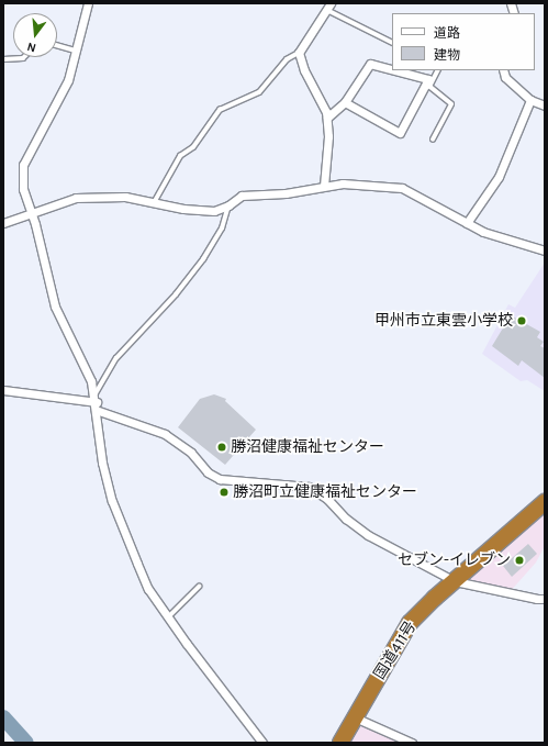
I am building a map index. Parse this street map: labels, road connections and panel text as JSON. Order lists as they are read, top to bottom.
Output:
{
  "streets": {
    "highway": ["国道411号"]
  },
  "places": [
    "甲州市立東雲小学校",
    "勝沼健康福祉センター",
    "勝沼町立健康福祉センター",
    "セブン-イレブン"
  ],
  "legend": ["道路", "建物"],
  "north": "bottom"
}
